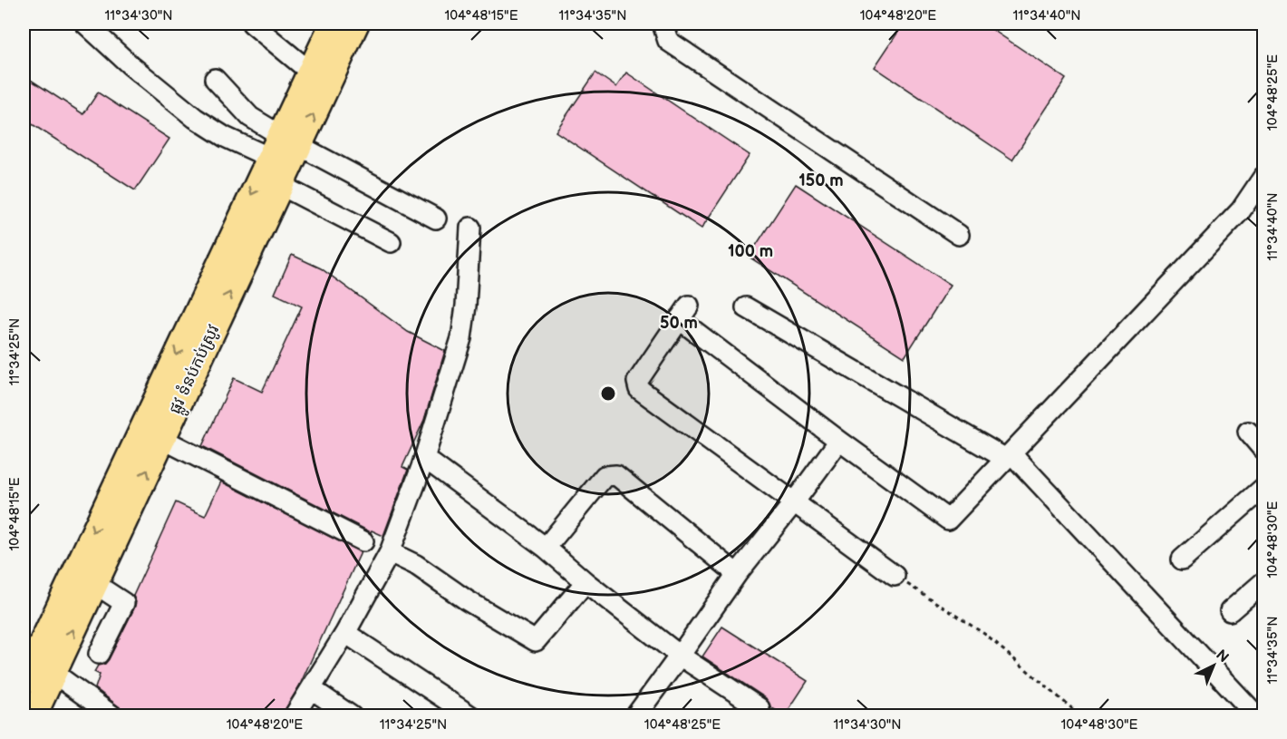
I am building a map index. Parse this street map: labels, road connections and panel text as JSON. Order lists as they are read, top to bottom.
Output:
{
  "streets": {
    "main road": ["ផ្លូវ ទំនប់កប់ស្រូវ"]
  },
  "north": "top right",
  "coordinates": [
    "11°34'30\"N",
    "104°48'15\"E",
    "11°34'35\"N",
    "104°48'20\"E",
    "11°34'40\"N",
    "104°48'25\"E",
    "11°34'25\"N",
    "104°48'30\"E"
  ],
  "rings": ["150 m", "100 m", "50 m"]
}
